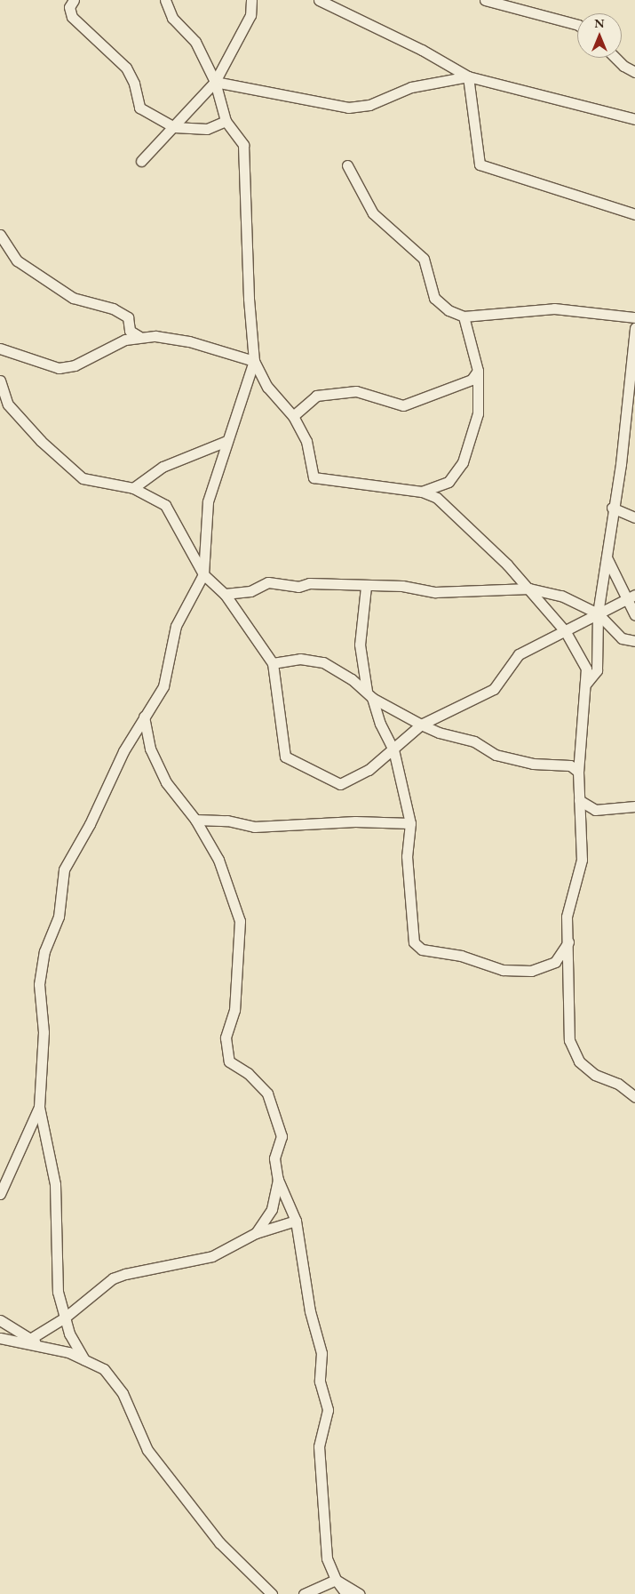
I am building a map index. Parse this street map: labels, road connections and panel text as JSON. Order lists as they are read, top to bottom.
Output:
{
  "north": "top"
}
